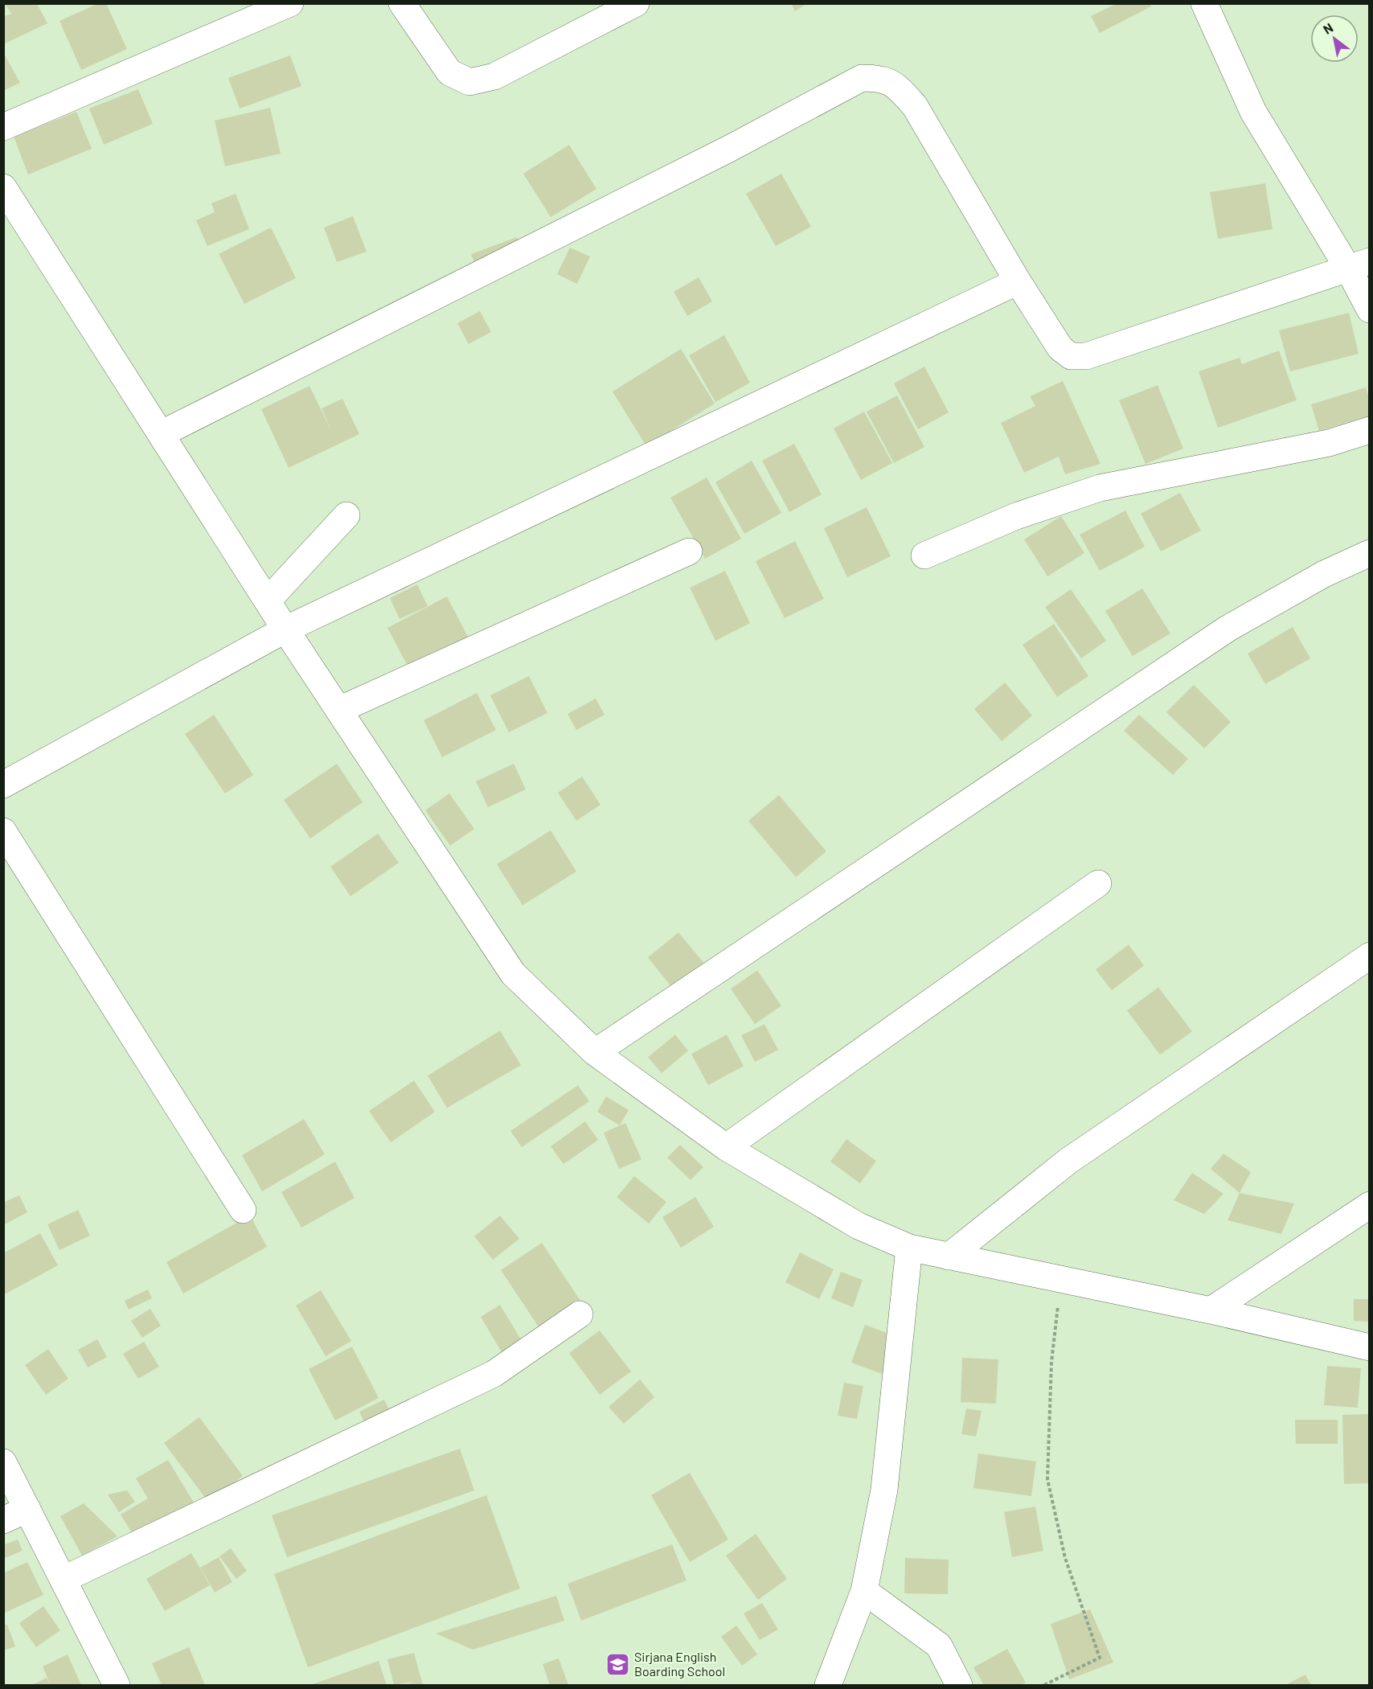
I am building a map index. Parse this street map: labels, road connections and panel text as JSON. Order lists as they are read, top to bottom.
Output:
{
  "places": {
    "school or university": ["Sirjana English Boarding School"]
  },
  "north": "top left"
}
